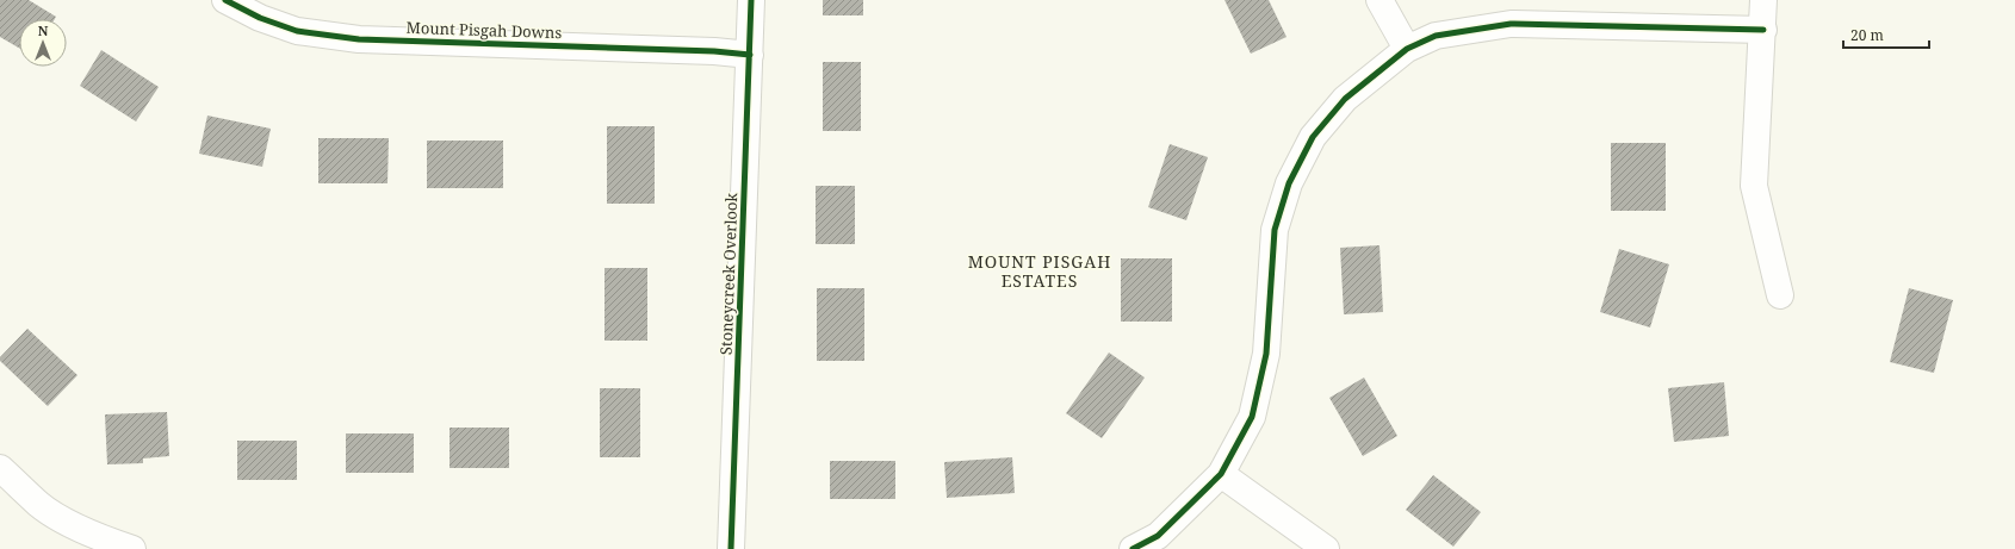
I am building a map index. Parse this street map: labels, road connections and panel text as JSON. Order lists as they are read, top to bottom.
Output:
{
  "streets": {
    "street": ["Mount Pisgah Downs", "Stoneycreek Overlook"]
  },
  "crossings": [
    ["Mount Pisgah Downs", "Stoneycreek Overlook"]
  ],
  "districts": ["MOUNT PISGAH ESTATES"],
  "scale_bar": "20 m",
  "north": "top"
}
